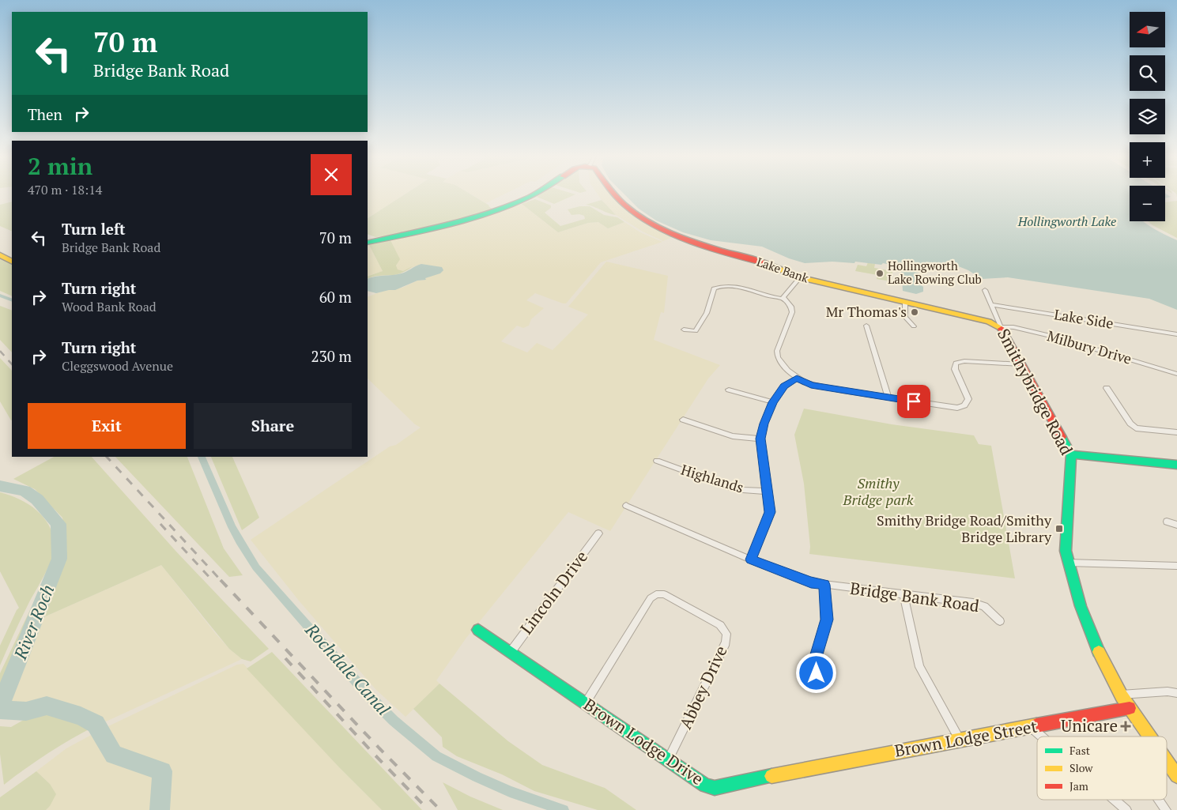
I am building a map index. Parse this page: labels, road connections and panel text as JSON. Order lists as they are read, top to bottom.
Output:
{
  "streets": {
    "main road": [
      "Lake Bank",
      "Smithybridge Road",
      "Brown Lodge Street",
      "Brown Lodge Drive"
    ],
    "street": [
      "Lake Side",
      "Milbury Drive",
      "Highlands",
      "Lincoln Drive",
      "Bridge Bank Road",
      "Abbey Drive"
    ]
  },
  "crossings": [
    ["Lake Bank", "Milbury Drive"],
    ["Lake Bank", "Smithybridge Road"],
    ["Lake Side", "Smithybridge Road"],
    ["Milbury Drive", "Smithybridge Road"],
    ["Smithybridge Road", "Brown Lodge Street"],
    ["Lincoln Drive", "Brown Lodge Drive"],
    ["Abbey Drive", "Brown Lodge Drive"],
    ["Brown Lodge Street", "Brown Lodge Drive"]
  ],
  "water": ["Hollingworth Lake", "River Roch", "Rochdale Canal"],
  "parks": ["Smithy Bridge park"],
  "places": {
    "other": ["Hollingworth Lake Rowing Club", "Mr Thomas's"],
    "transit": ["Smithy Bridge Road/Smithy Bridge Library"],
    "health": ["Unicare"]
  },
  "legend": ["Fast", "Slow", "Jam"],
  "north": "left",
  "page": {
    "map_buttons": ["+", "−"],
    "turn": ["70 m", "Bridge Bank Road"],
    "then": "Then",
    "heading": ["2 min", "470 m · 18:14"],
    "list": [
      {
        "name": "Turn left",
        "note": "Bridge Bank Road",
        "value": "70 m"
      },
      {
        "name": "Turn right",
        "note": "Wood Bank Road",
        "value": "60 m"
      },
      {
        "name": "Turn right",
        "note": "Cleggswood Avenue",
        "value": "230 m"
      }
    ],
    "buttons": ["Exit", "Share"]
  }
}
